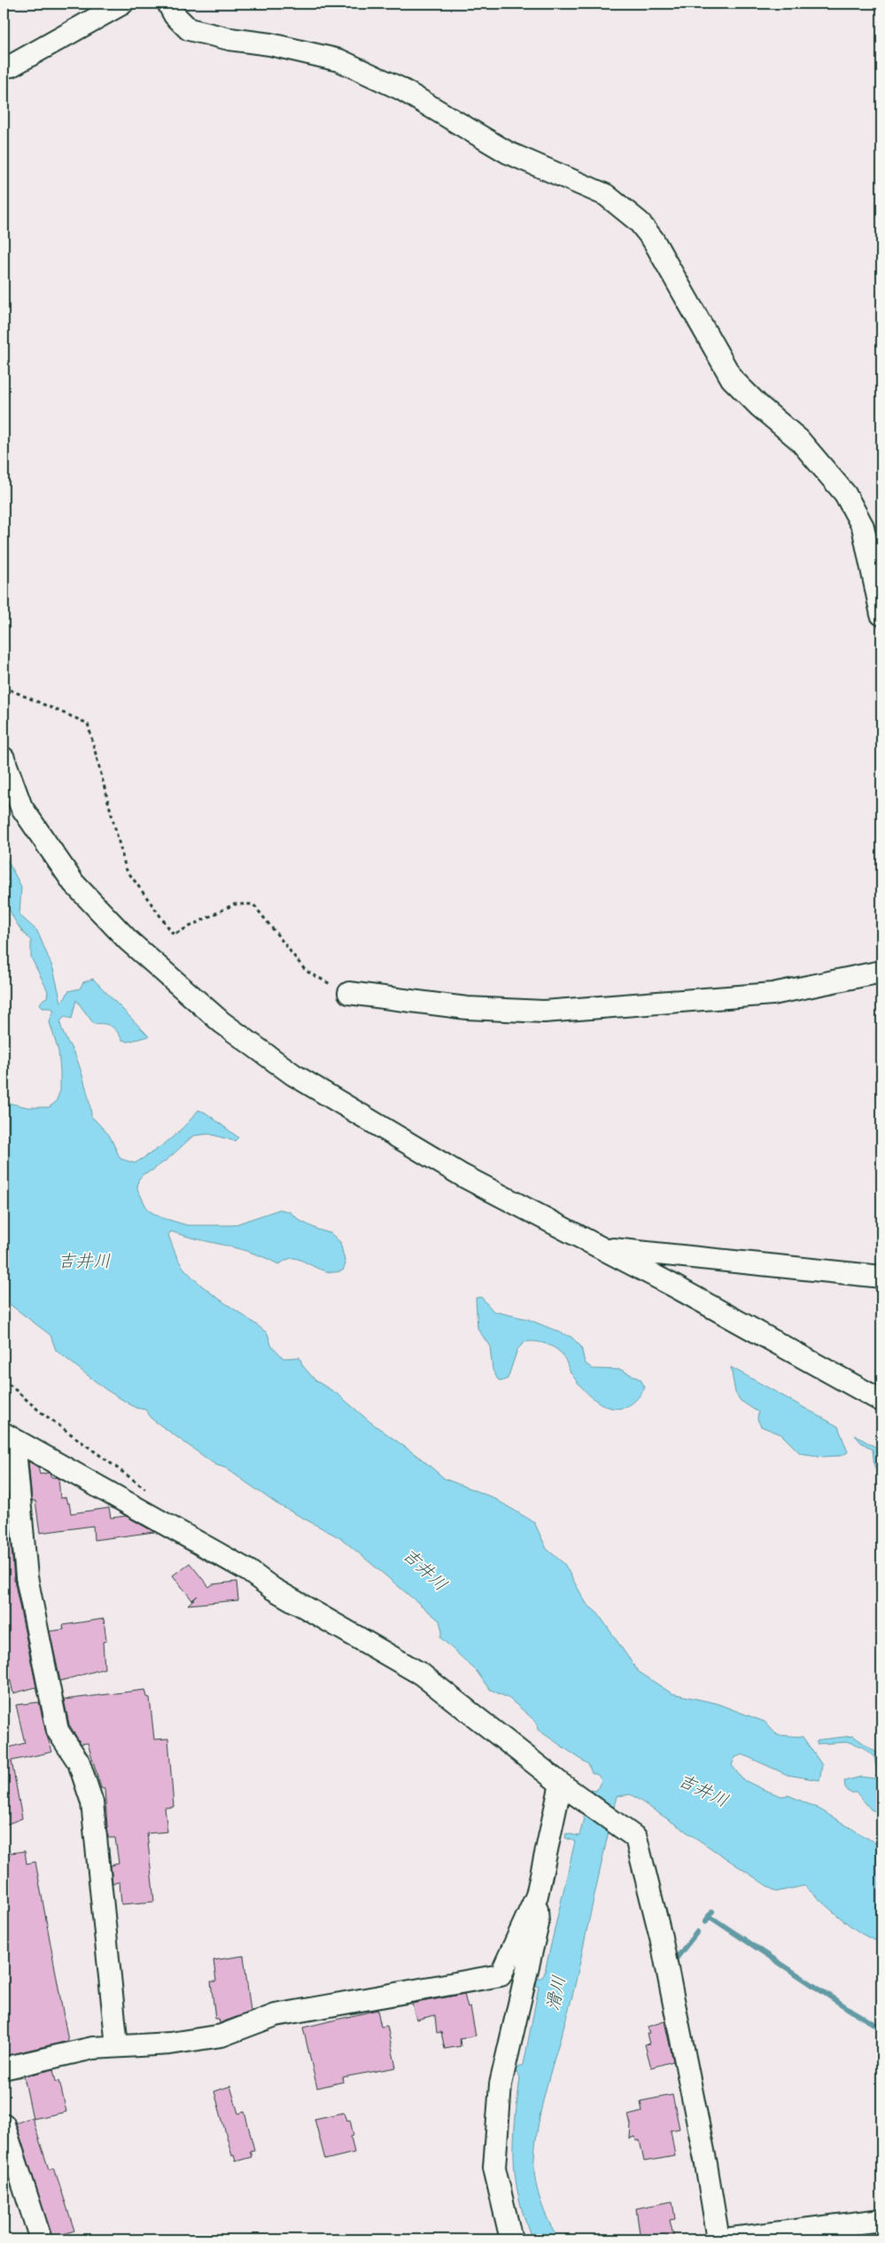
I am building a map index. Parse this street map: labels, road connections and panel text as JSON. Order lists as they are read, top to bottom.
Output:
{
  "water": ["吉井川", "滑川"]
}
